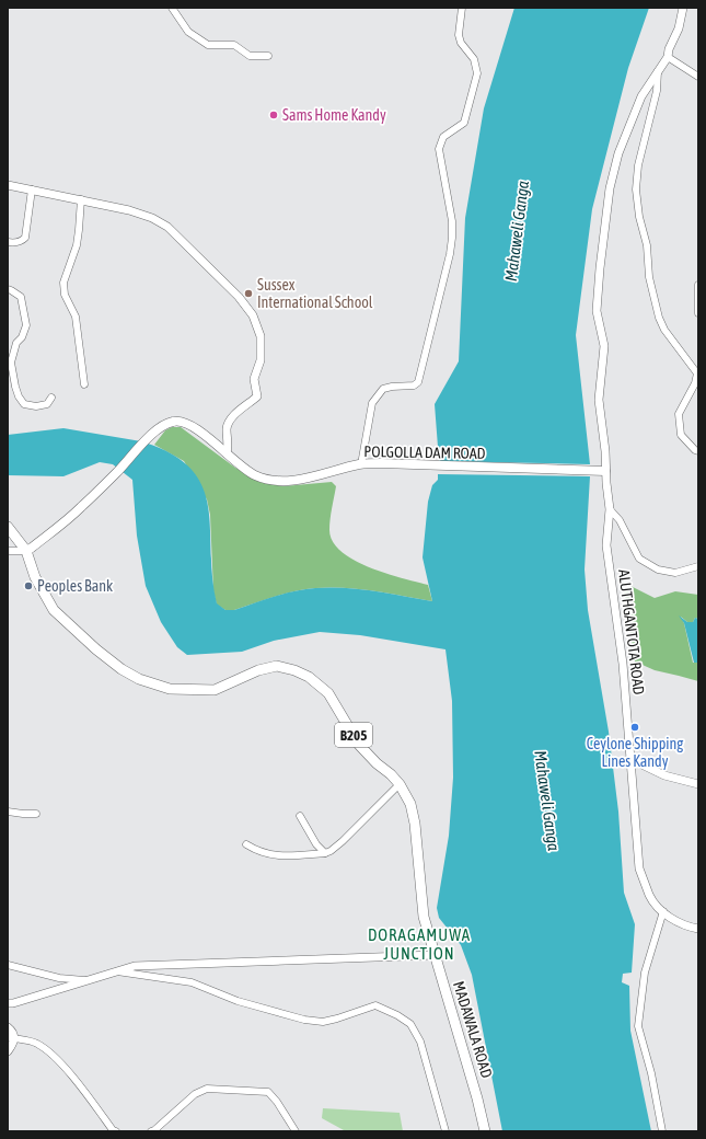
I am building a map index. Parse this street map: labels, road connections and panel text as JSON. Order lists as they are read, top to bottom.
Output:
{
  "streets": {
    "main road": ["POLGOLLA DAM ROAD", "B205", "MADAWALA ROAD"],
    "street": ["ALUTHGANTOTA ROAD"]
  },
  "crossings": [
    ["POLGOLLA DAM ROAD", "ALUTHGANTOTA ROAD"],
    ["POLGOLLA DAM ROAD", "MADAWALA ROAD"]
  ],
  "districts": ["DORAGAMUWA JUNCTION"],
  "water": ["Mahaweli Ganga"],
  "places": [
    "Sams Home Kandy",
    "Sussex International School",
    "Peoples Bank",
    "Ceylone Shipping Lines Kandy"
  ]
}
